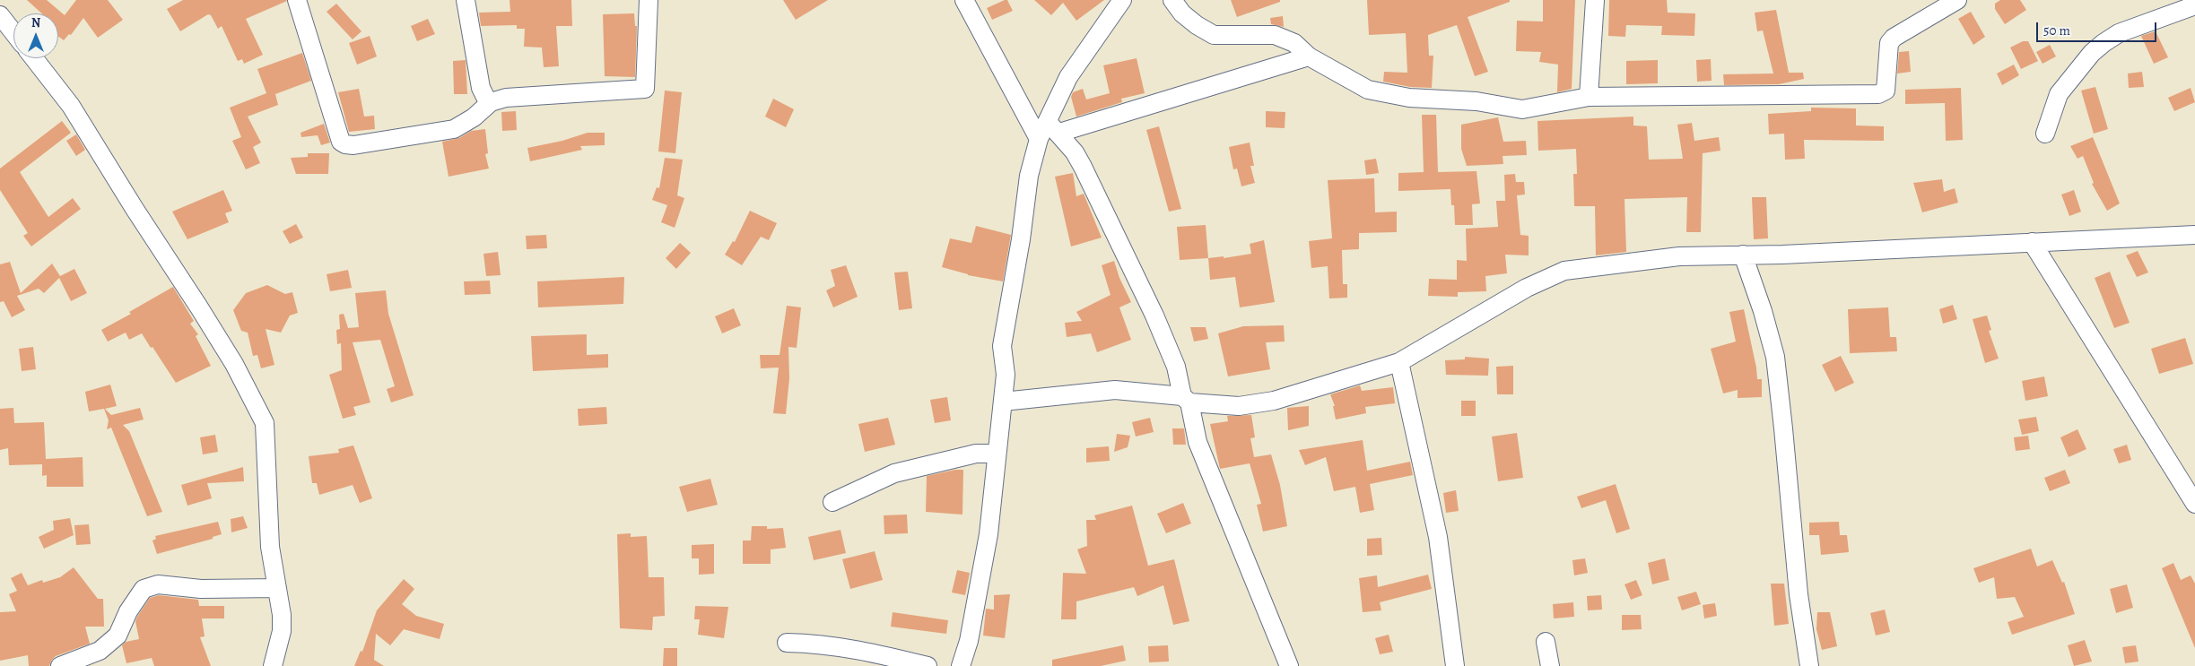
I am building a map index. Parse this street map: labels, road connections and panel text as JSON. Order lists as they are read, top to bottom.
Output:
{
  "scale_bar": "50 m",
  "north": "top"
}
